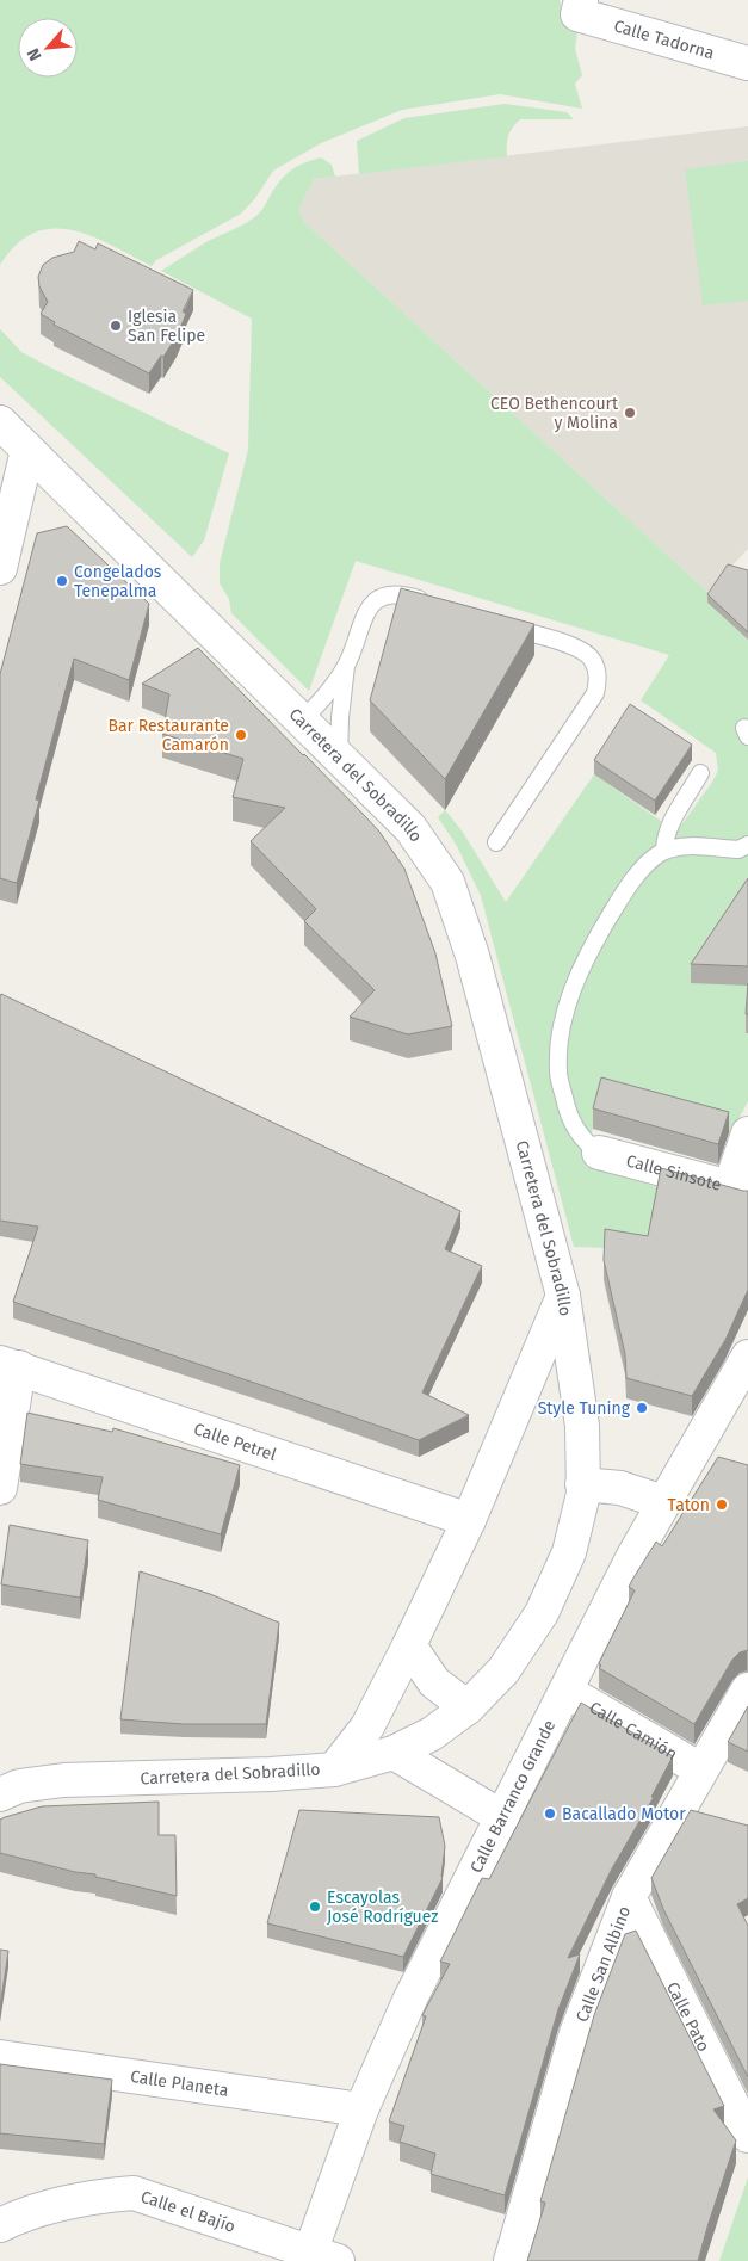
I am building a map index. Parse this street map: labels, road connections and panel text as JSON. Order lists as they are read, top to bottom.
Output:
{
  "streets": {
    "street": [
      "Calle Tadorna",
      "Carretera del Sobradillo",
      "Calle Sinsote",
      "Calle Petrel",
      "Calle Camión",
      "Calle Barranco Grande",
      "Calle San Albino",
      "Calle Pato",
      "Calle Planeta",
      "Calle el Bajío"
    ]
  },
  "crossings": [
    ["Calle Camión", "Calle Barranco Grande"],
    ["Calle Camión", "Calle San Albino"],
    ["Calle Barranco Grande", "Calle Planeta"],
    ["Calle Barranco Grande", "Calle el Bajío"],
    ["Calle San Albino", "Calle Pato"]
  ],
  "places": [
    "Iglesia San Felipe",
    "CEO Bethencourt y Molina",
    "Congelados Tenepalma",
    "Bar Restaurante Camarón",
    "Style Tuning",
    "Taton",
    "Bacallado Motor",
    "Escayolas José Rodríguez"
  ],
  "north": "bottom left"
}
